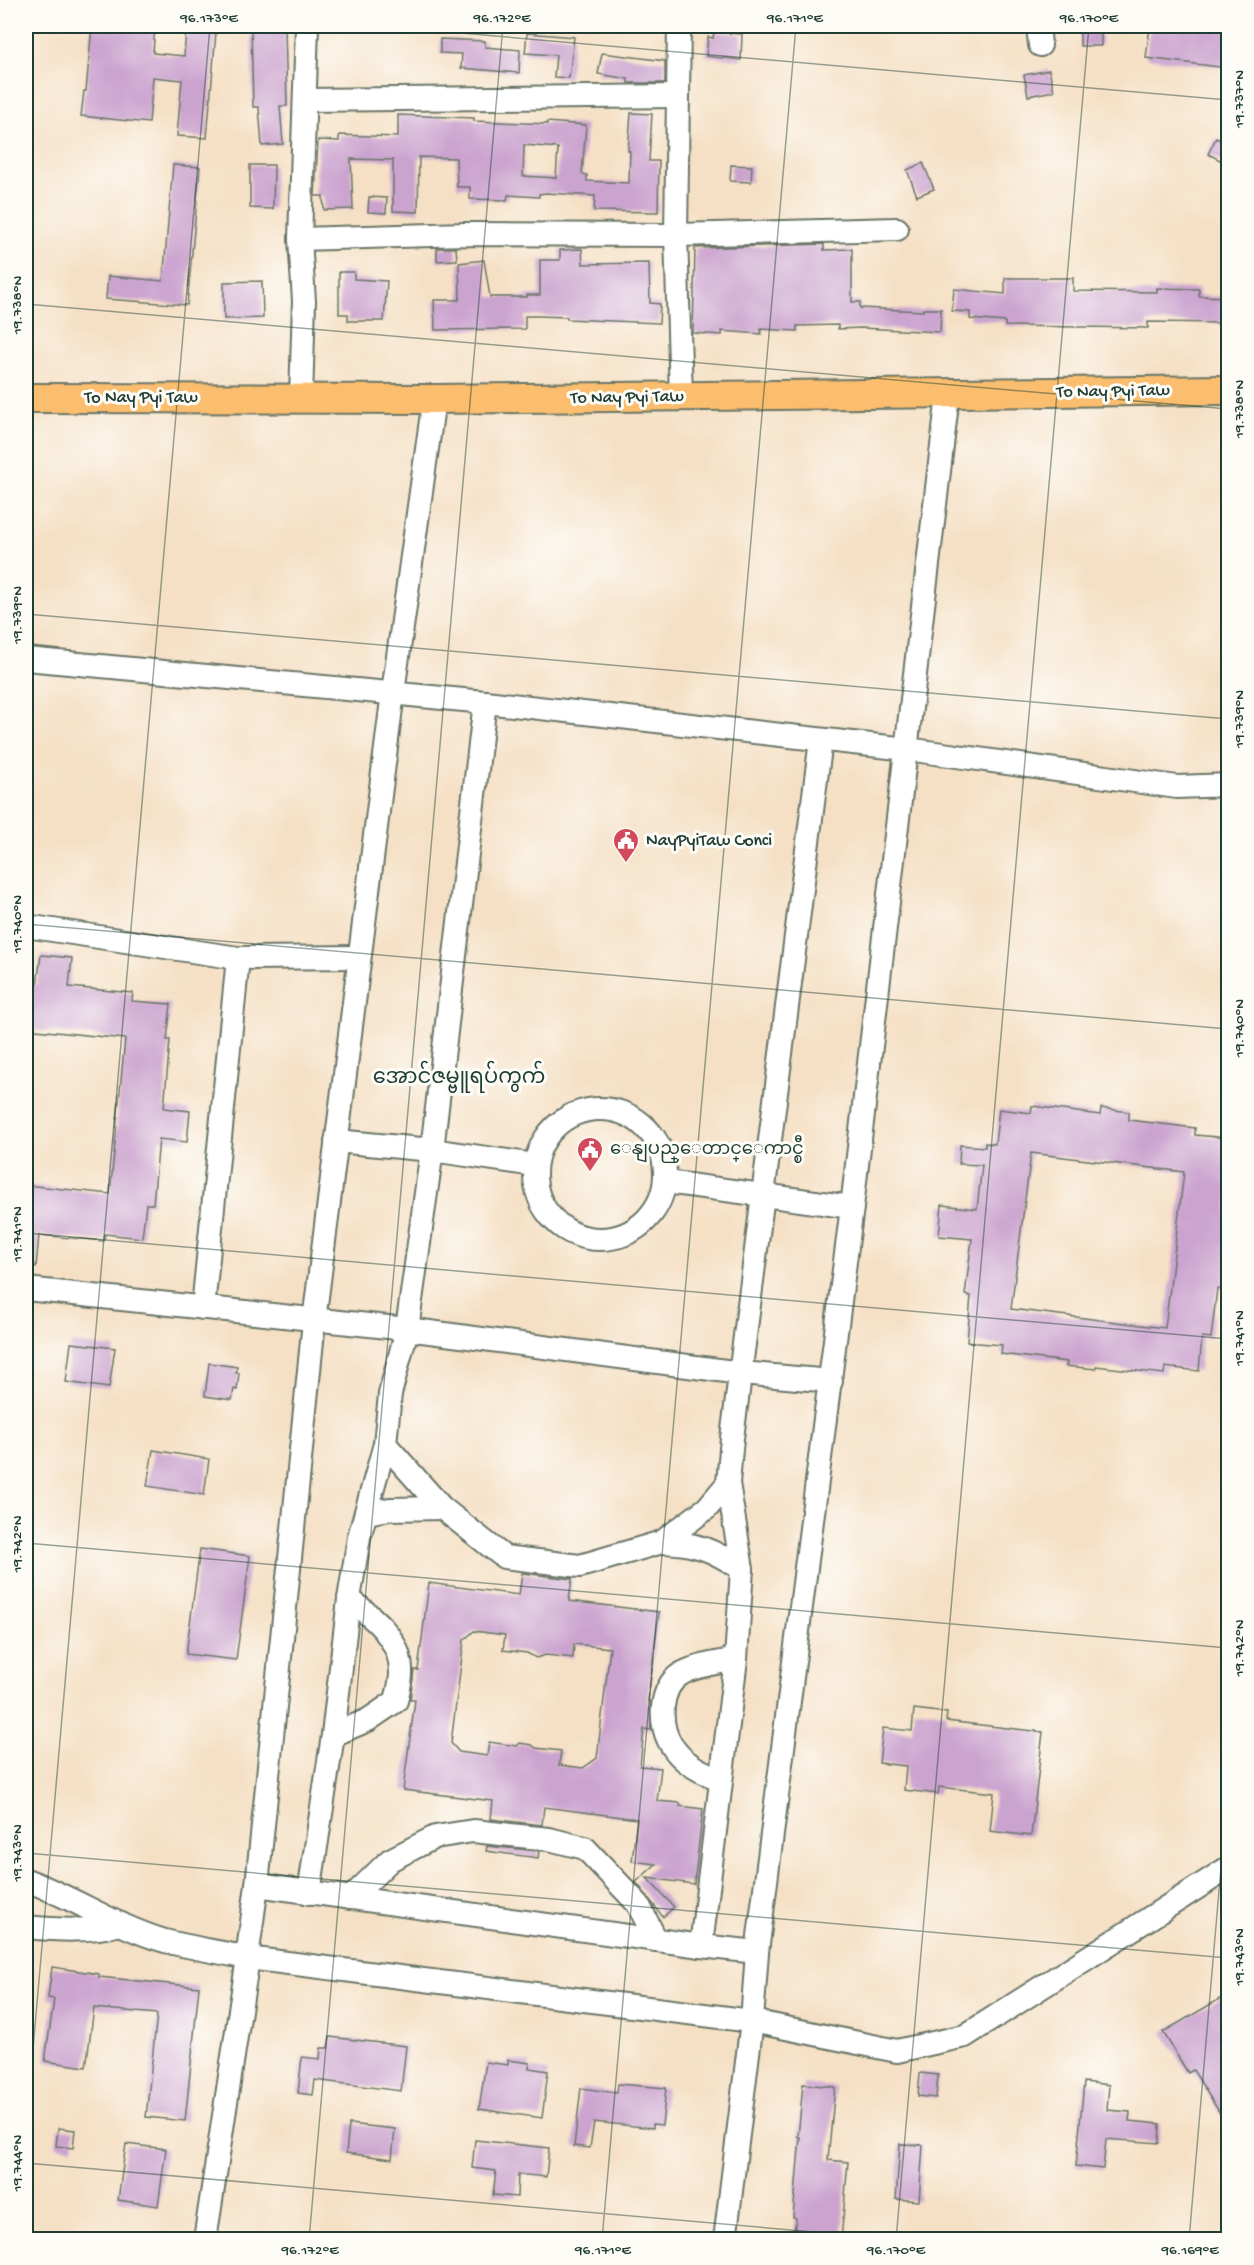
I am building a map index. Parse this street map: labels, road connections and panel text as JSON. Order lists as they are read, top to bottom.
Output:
{
  "streets": {
    "main road": ["To Nay Pyi Taw"]
  },
  "districts": ["အောင်ဇမ္ဗူရပ်ကွက်"],
  "places": {
    "public building": ["NayPyiTaw Conci", "ေနျပည္ေတာင္ေကာင္စီ"]
  },
  "coordinates": [
    "96.173°E",
    "96.172°E",
    "96.171°E",
    "96.170°E",
    "19.737°N",
    "19.738°N",
    "19.739°N",
    "19.740°N",
    "19.741°N",
    "19.742°N",
    "19.743°N",
    "19.744°N",
    "96.169°E"
  ]
}
